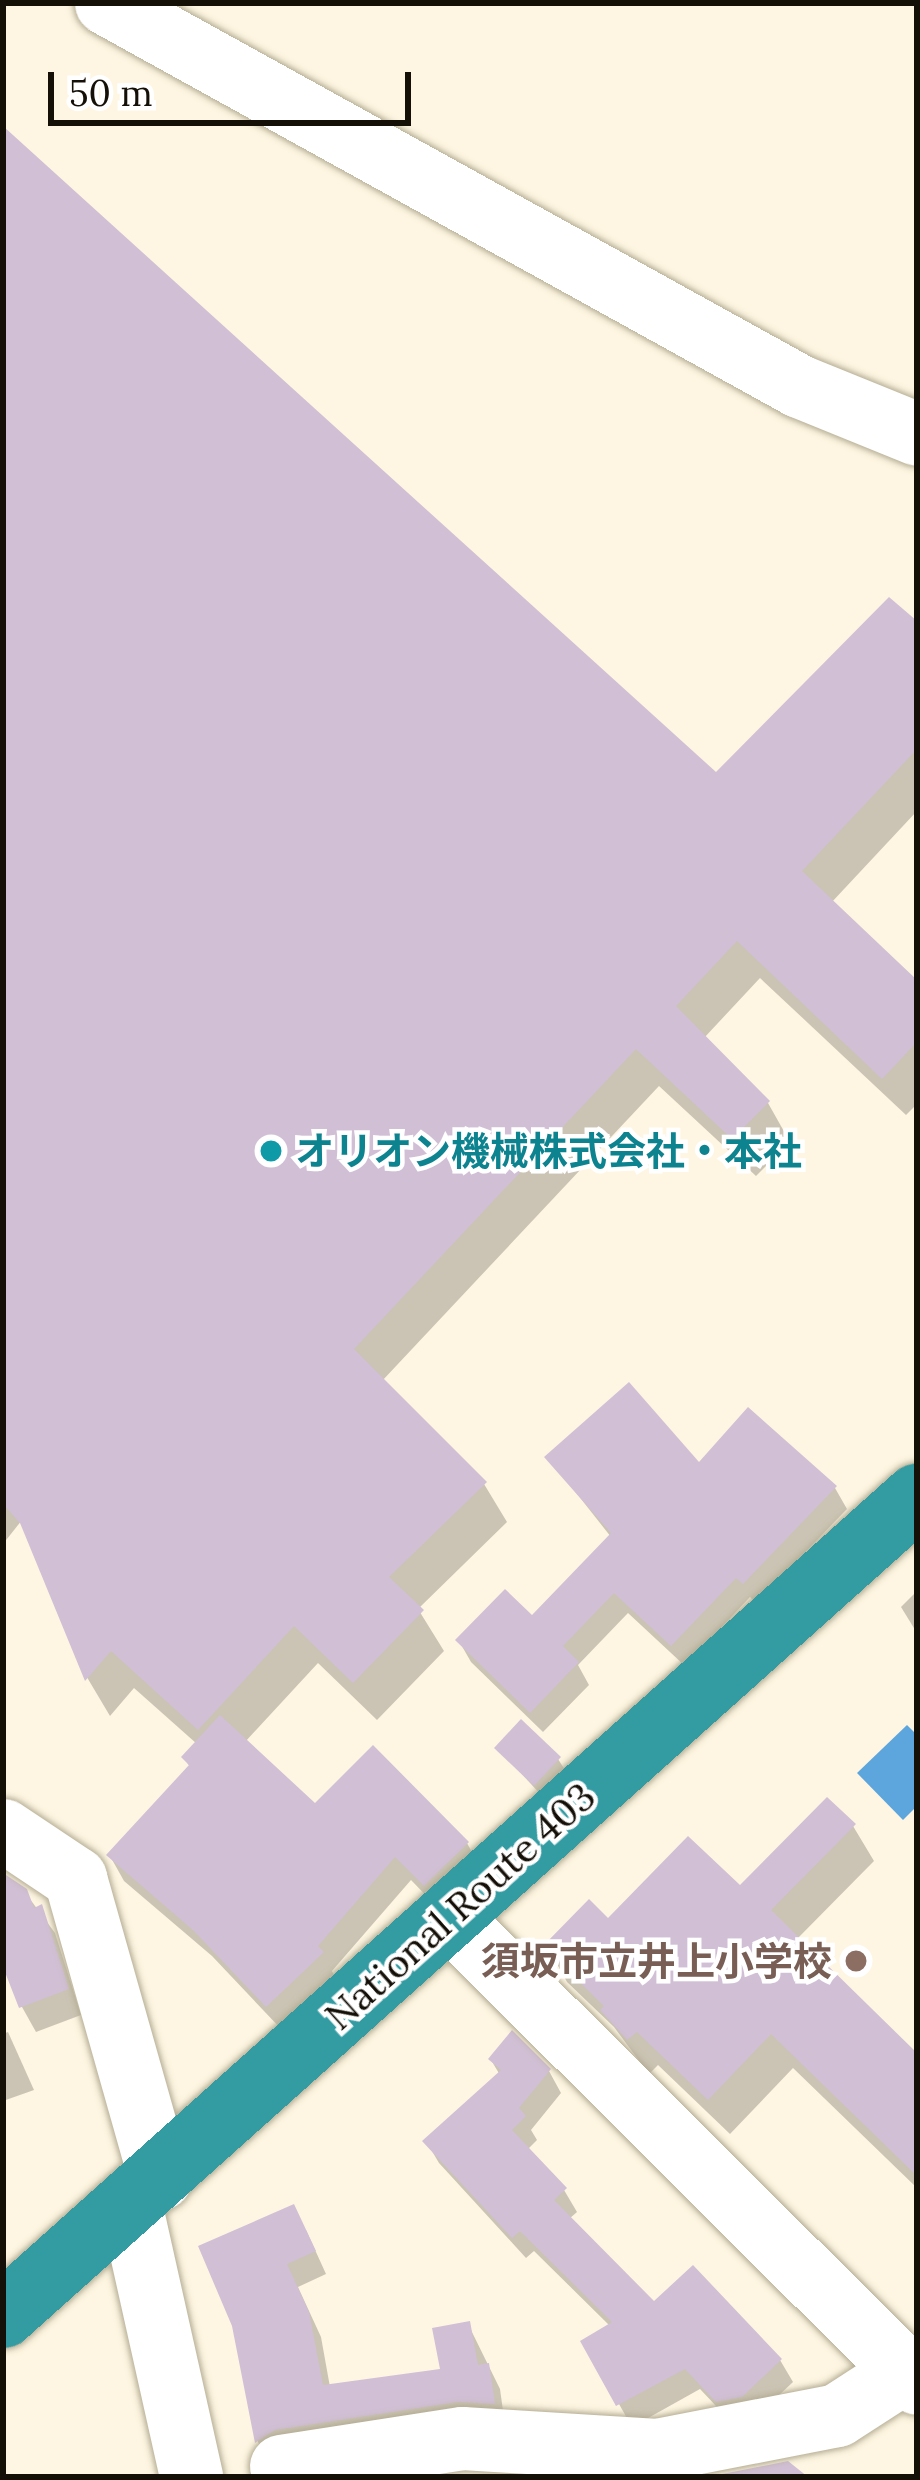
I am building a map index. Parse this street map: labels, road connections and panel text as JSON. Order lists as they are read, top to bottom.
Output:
{
  "streets": {
    "highway": ["National Route 403"]
  },
  "places": ["オリオン機械株式会社・本社", "須坂市立井上小学校"],
  "scale_bar": "50 m"
}
